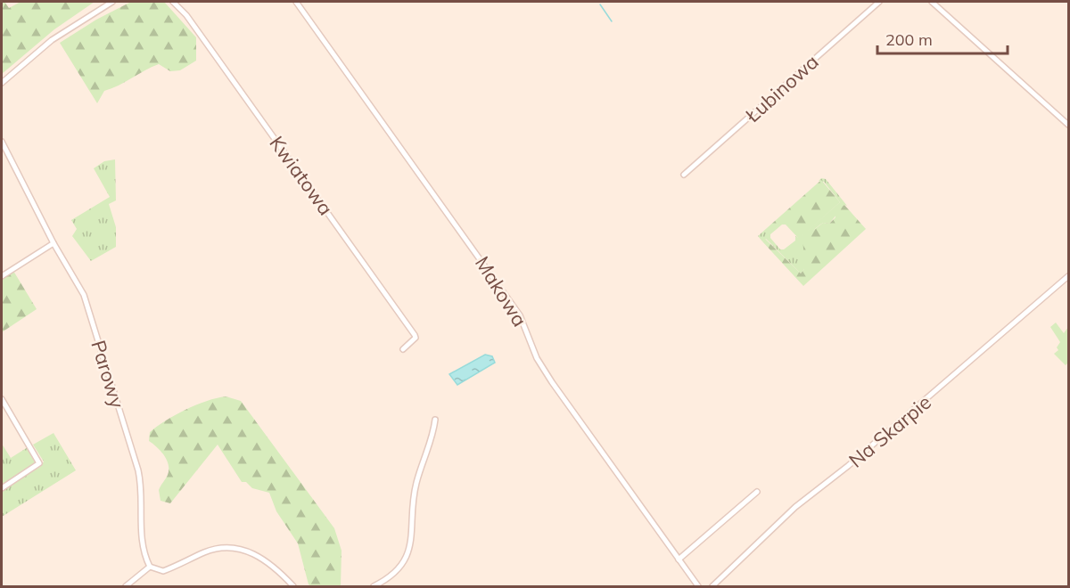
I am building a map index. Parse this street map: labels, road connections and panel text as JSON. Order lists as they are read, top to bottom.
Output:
{
  "streets": {
    "street": [
      "Łubinowa",
      "Kwiatowa",
      "Makowa",
      "Parowy",
      "Na Skarpie"
    ]
  },
  "scale_bar": "200 m"
}
